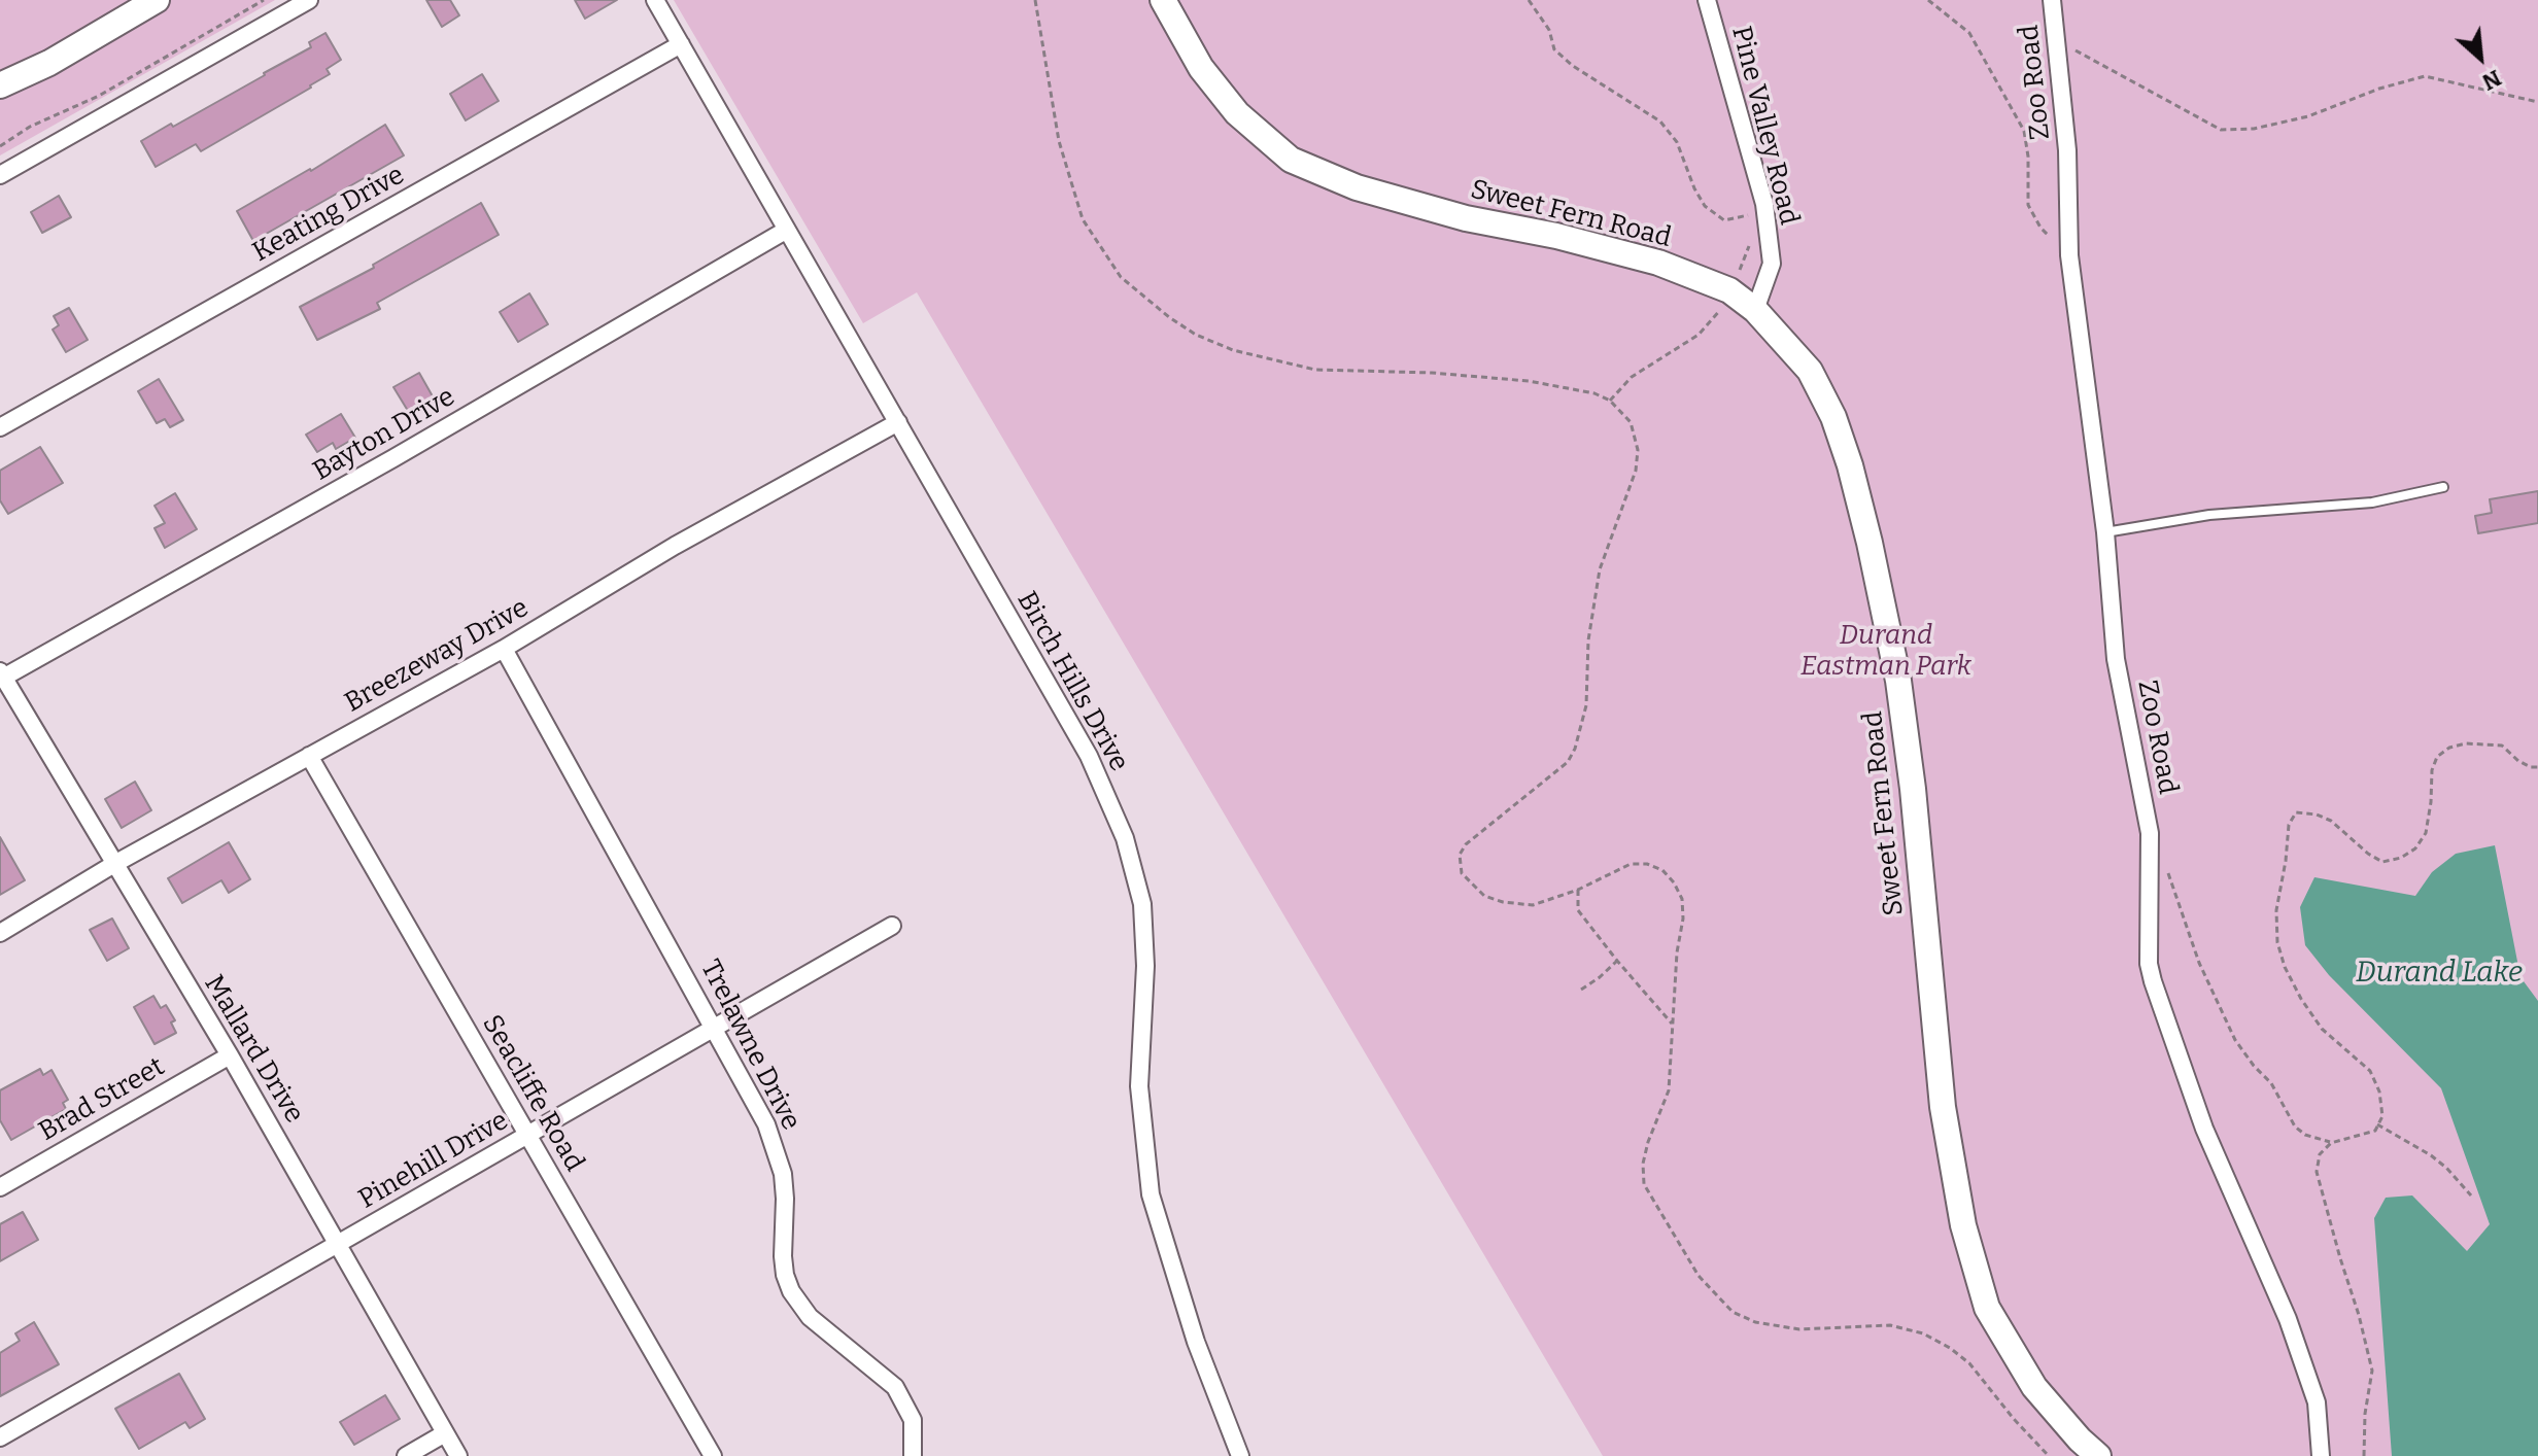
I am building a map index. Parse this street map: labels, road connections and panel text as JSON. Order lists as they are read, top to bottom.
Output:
{
  "streets": {
    "main road": ["Sweet Fern Road"],
    "street": [
      "Zoo Road",
      "Pine Valley Road",
      "Keating Drive",
      "Bayton Drive",
      "Breezeway Drive",
      "Birch Hills Drive",
      "Trelawne Drive",
      "Mallard Drive",
      "Seacliffe Road",
      "Brad Street",
      "Pinehill Drive"
    ]
  },
  "crossings": [
    ["Pine Valley Road", "Sweet Fern Road"],
    ["Keating Drive", "Birch Hills Drive"],
    ["Bayton Drive", "Birch Hills Drive"],
    ["Bayton Drive", "Mallard Drive"],
    ["Breezeway Drive", "Birch Hills Drive"],
    ["Breezeway Drive", "Trelawne Drive"],
    ["Breezeway Drive", "Mallard Drive"],
    ["Breezeway Drive", "Seacliffe Road"],
    ["Trelawne Drive", "Pinehill Drive"],
    ["Mallard Drive", "Brad Street"],
    ["Mallard Drive", "Pinehill Drive"],
    ["Seacliffe Road", "Pinehill Drive"]
  ],
  "water": ["Durand Lake"],
  "parks": ["Durand Eastman Park"],
  "north": "bottom right"
}
